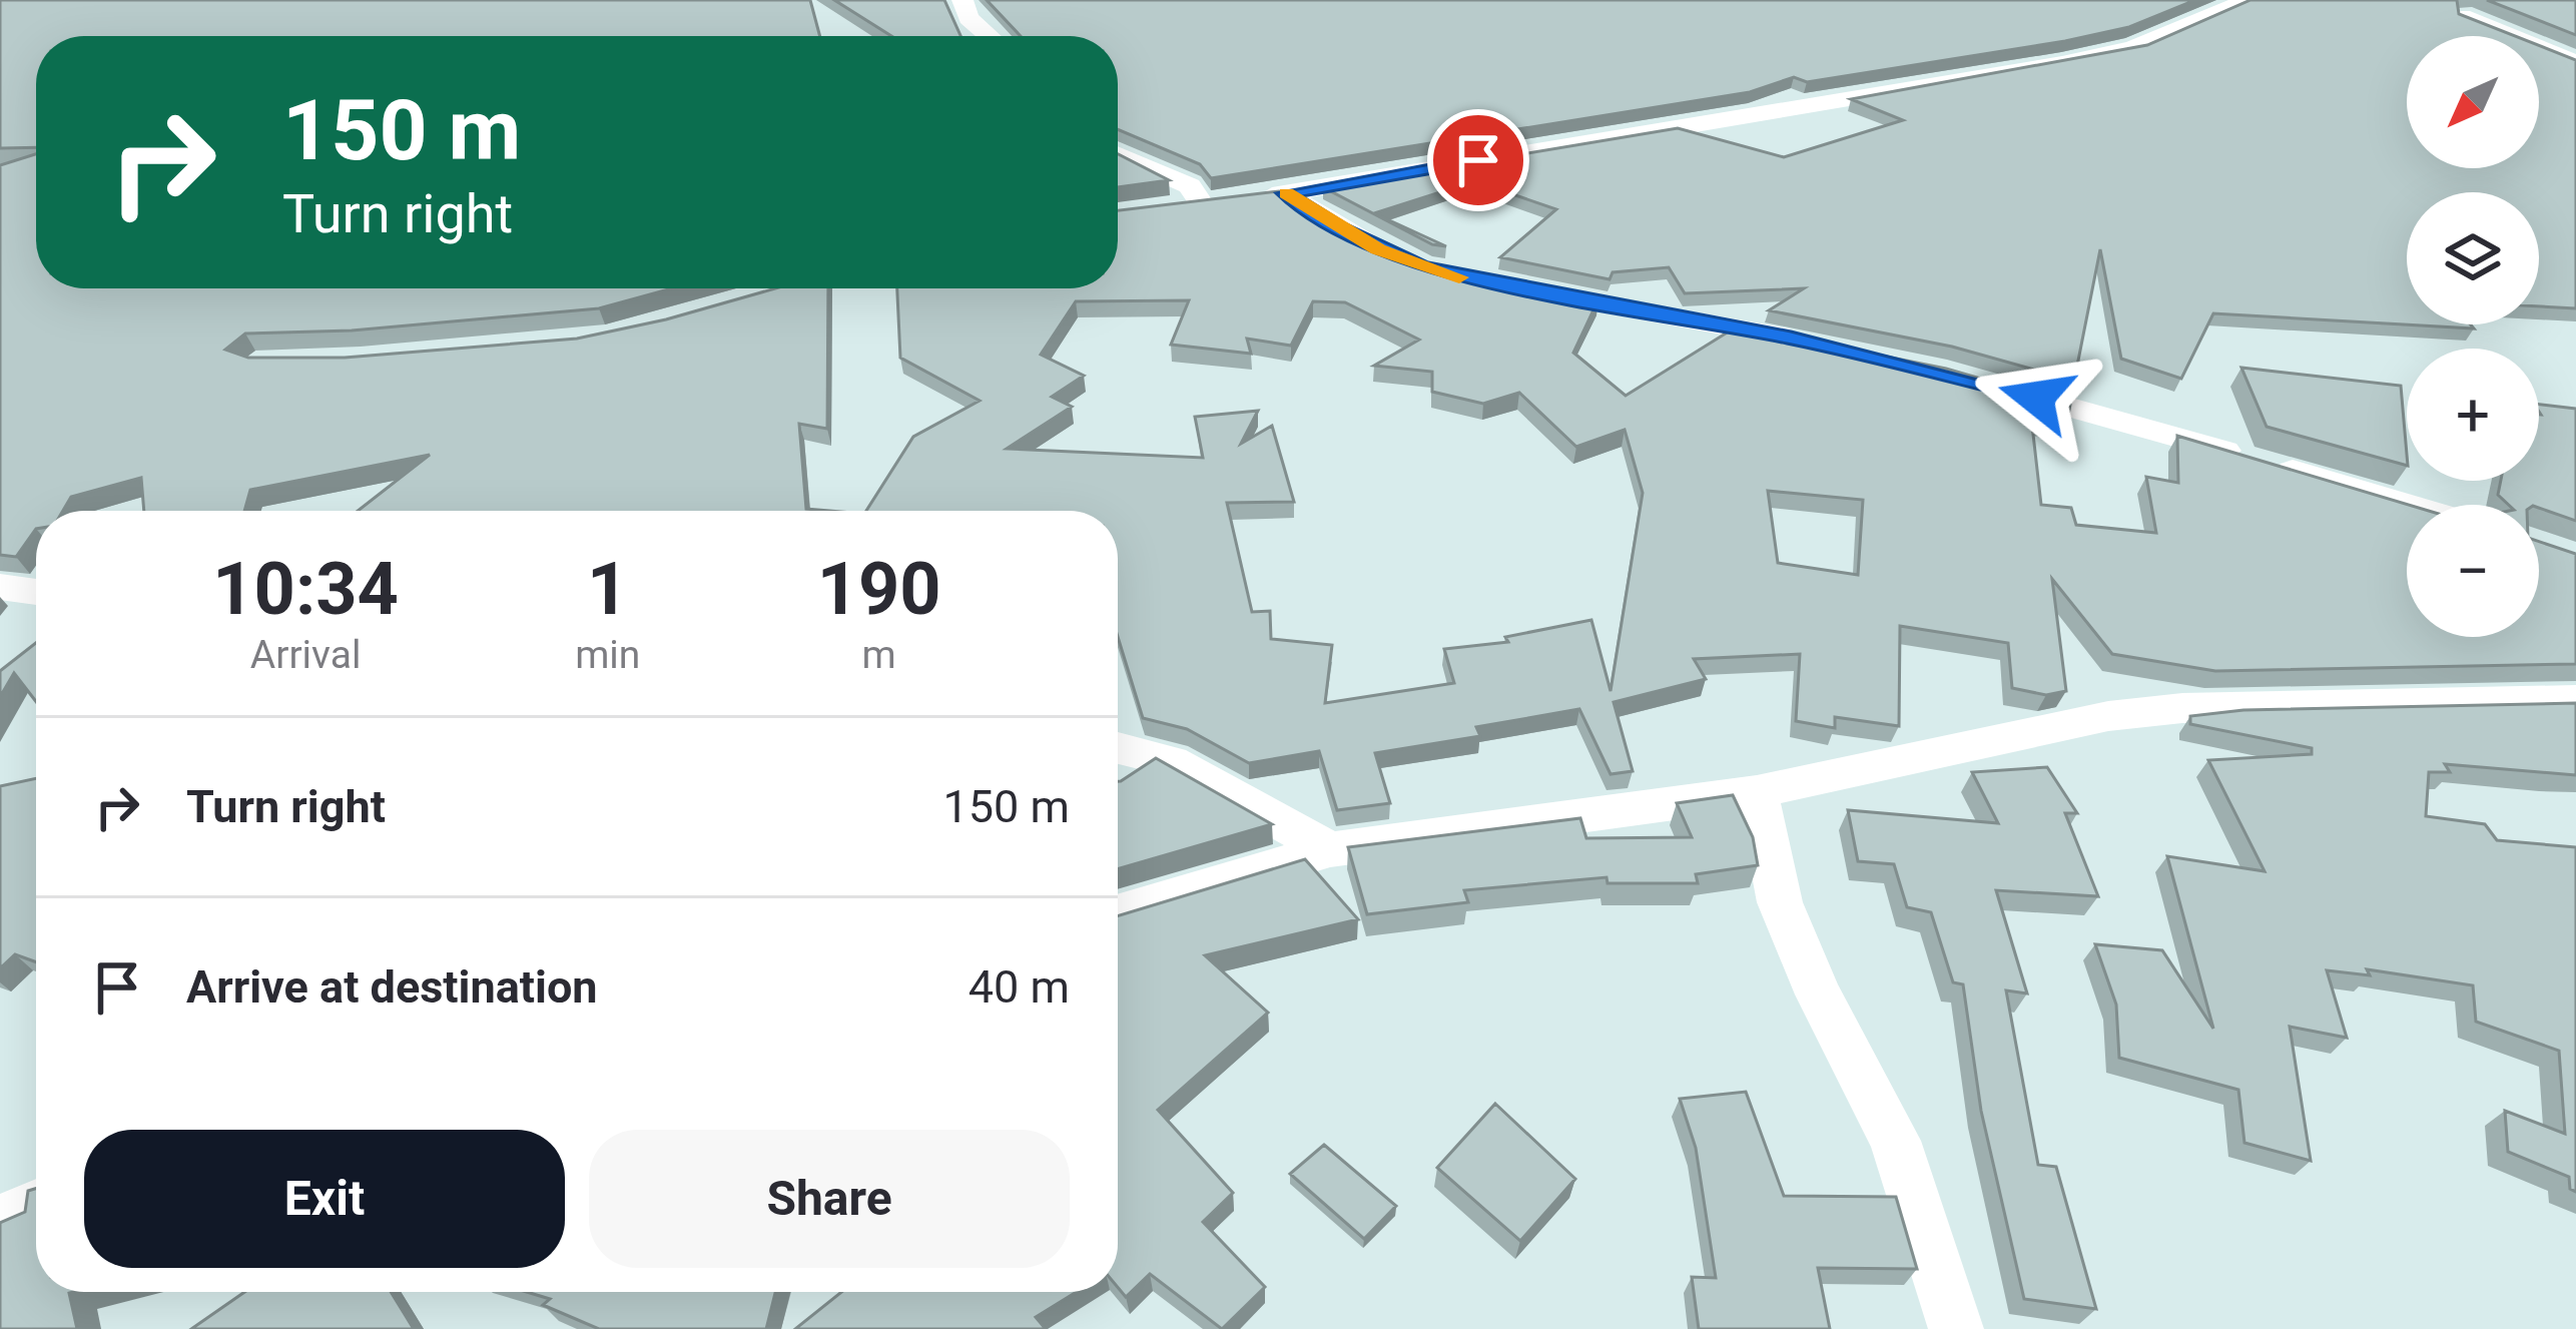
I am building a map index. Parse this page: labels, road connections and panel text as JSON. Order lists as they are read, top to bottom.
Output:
{
  "north": "bottom left",
  "page": {
    "map_buttons": ["+", "−"],
    "turn": ["150 m", "Turn right"],
    "eta": [
      "10:34",
      "Arrival",
      "1",
      "min",
      "190",
      "m"
    ],
    "list": [
      {
        "name": "Turn right",
        "value": "150 m"
      },
      {
        "name": "Arrive at destination",
        "value": "40 m"
      }
    ],
    "buttons": ["Exit", "Share"]
  }
}
